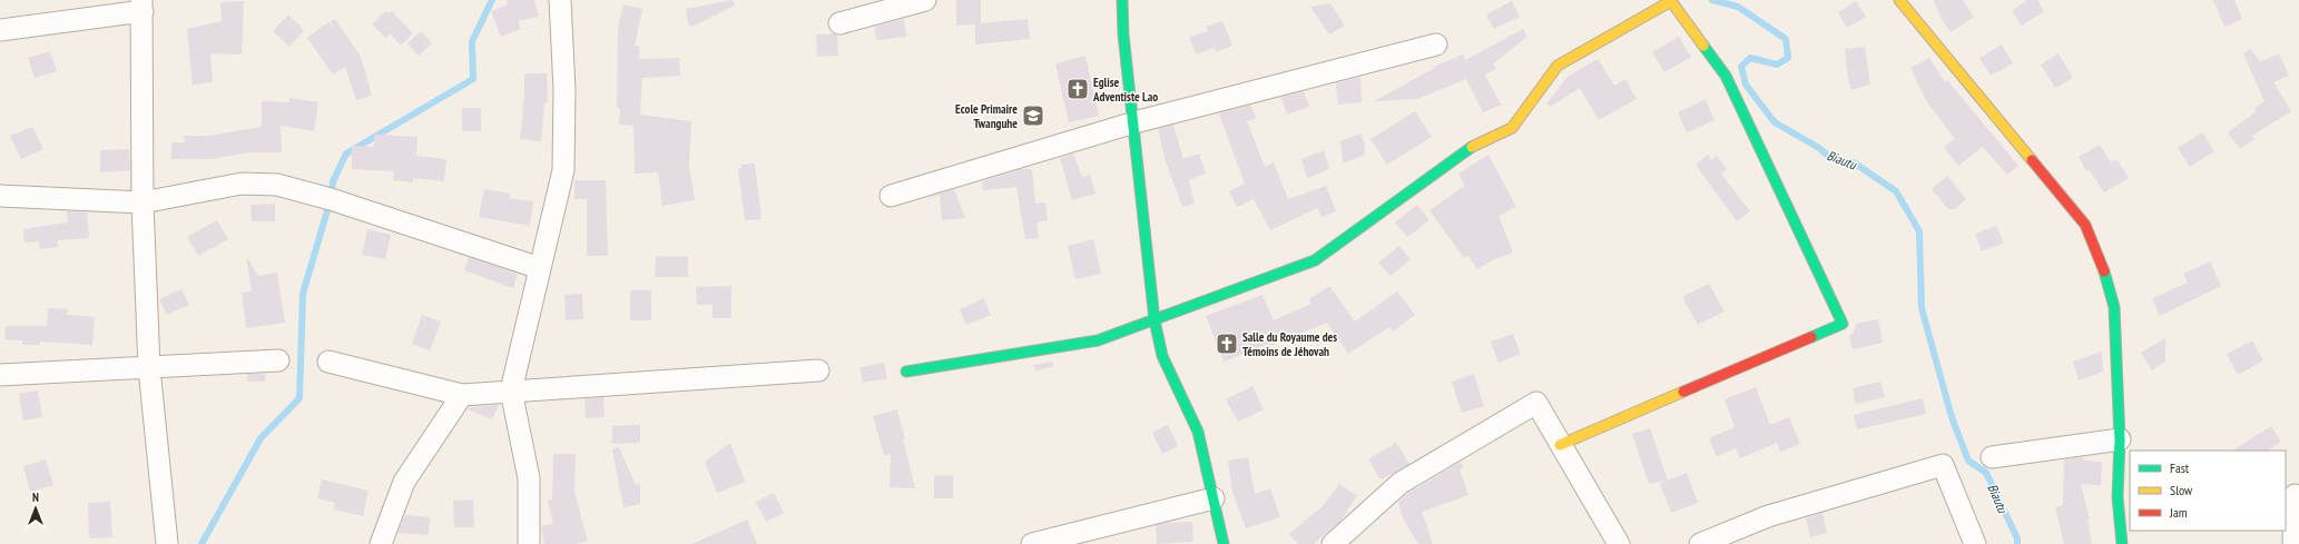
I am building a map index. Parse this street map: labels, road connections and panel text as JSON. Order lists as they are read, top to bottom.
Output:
{
  "water": ["Biautu"],
  "places": {
    "church": ["Eglise Adventiste Lao", "Salle du Royaume des Témoins de Jéhovah"],
    "school or university": ["Ecole Primaire Twanguhe"]
  },
  "legend": ["Fast", "Slow", "Jam"],
  "north": "top"
}
